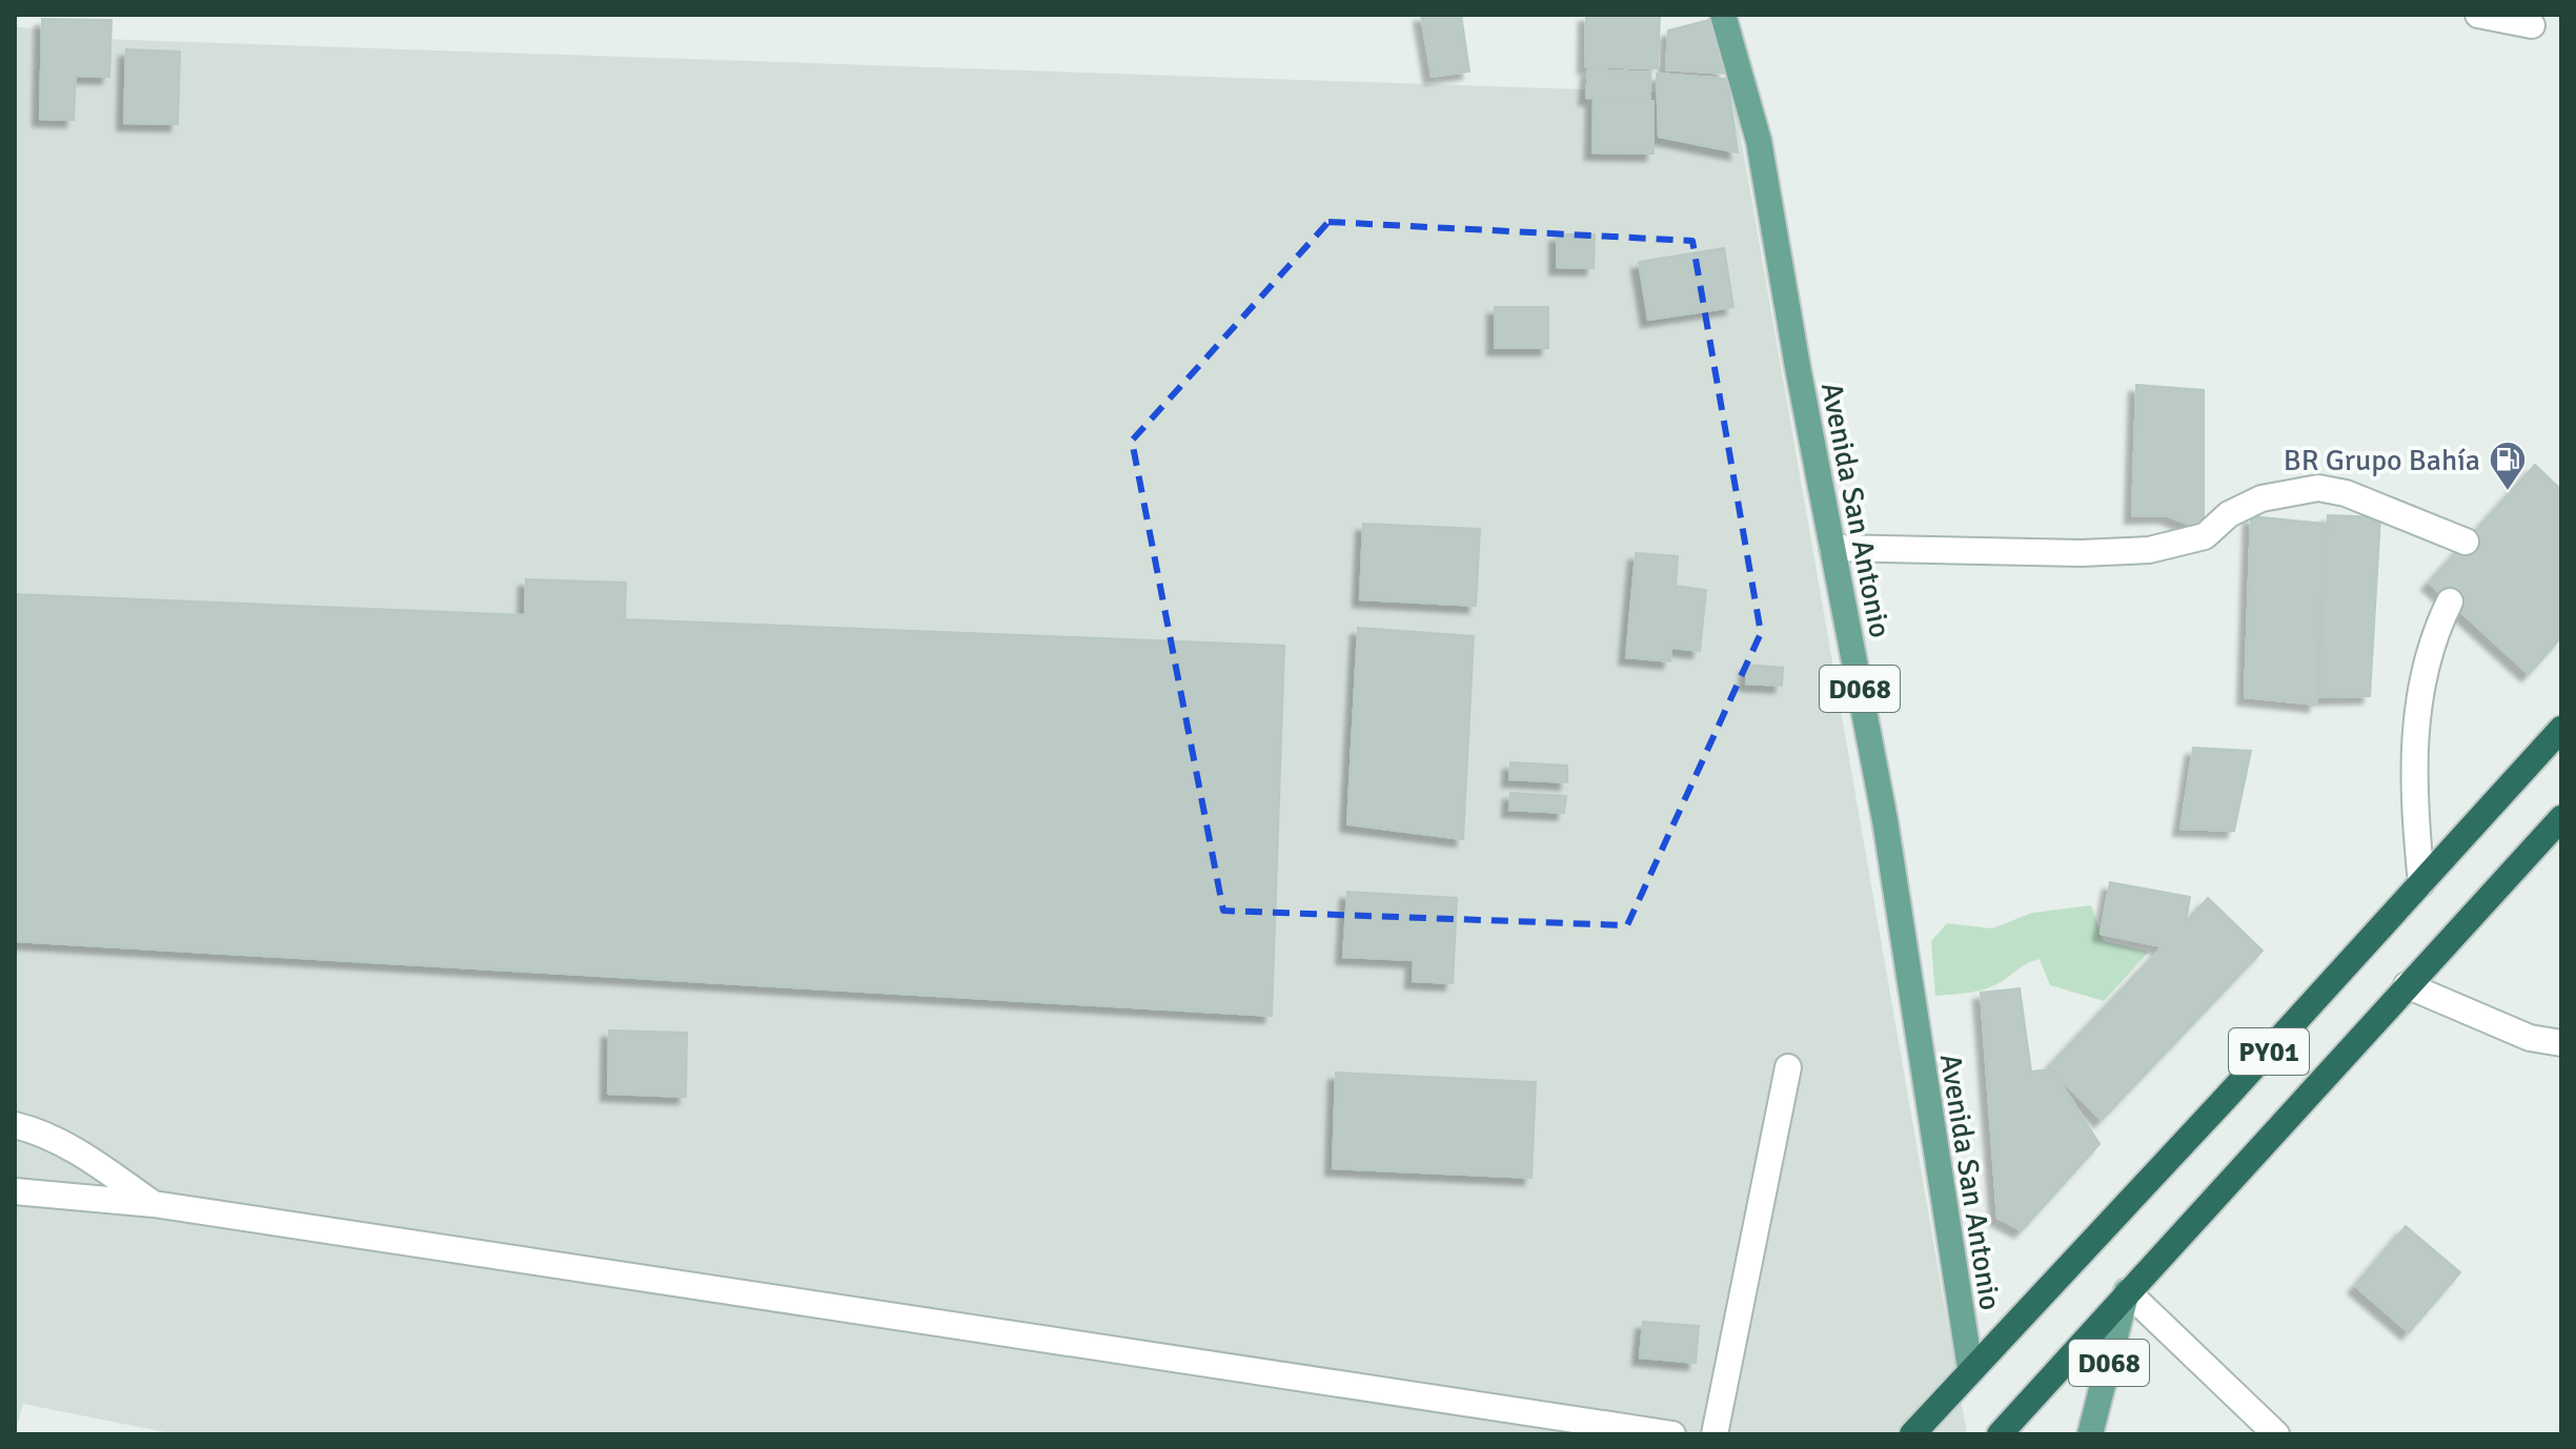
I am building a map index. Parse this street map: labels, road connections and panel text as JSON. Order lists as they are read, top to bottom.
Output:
{
  "streets": {
    "highway": ["PY01"],
    "main road": ["Avenida San Antonio", "D068"]
  },
  "crossings": [
    ["Avenida San Antonio", "PY01"],
    ["D068", "PY01"]
  ],
  "places": {
    "fuel station": ["BR Grupo Bahía"]
  }
}
